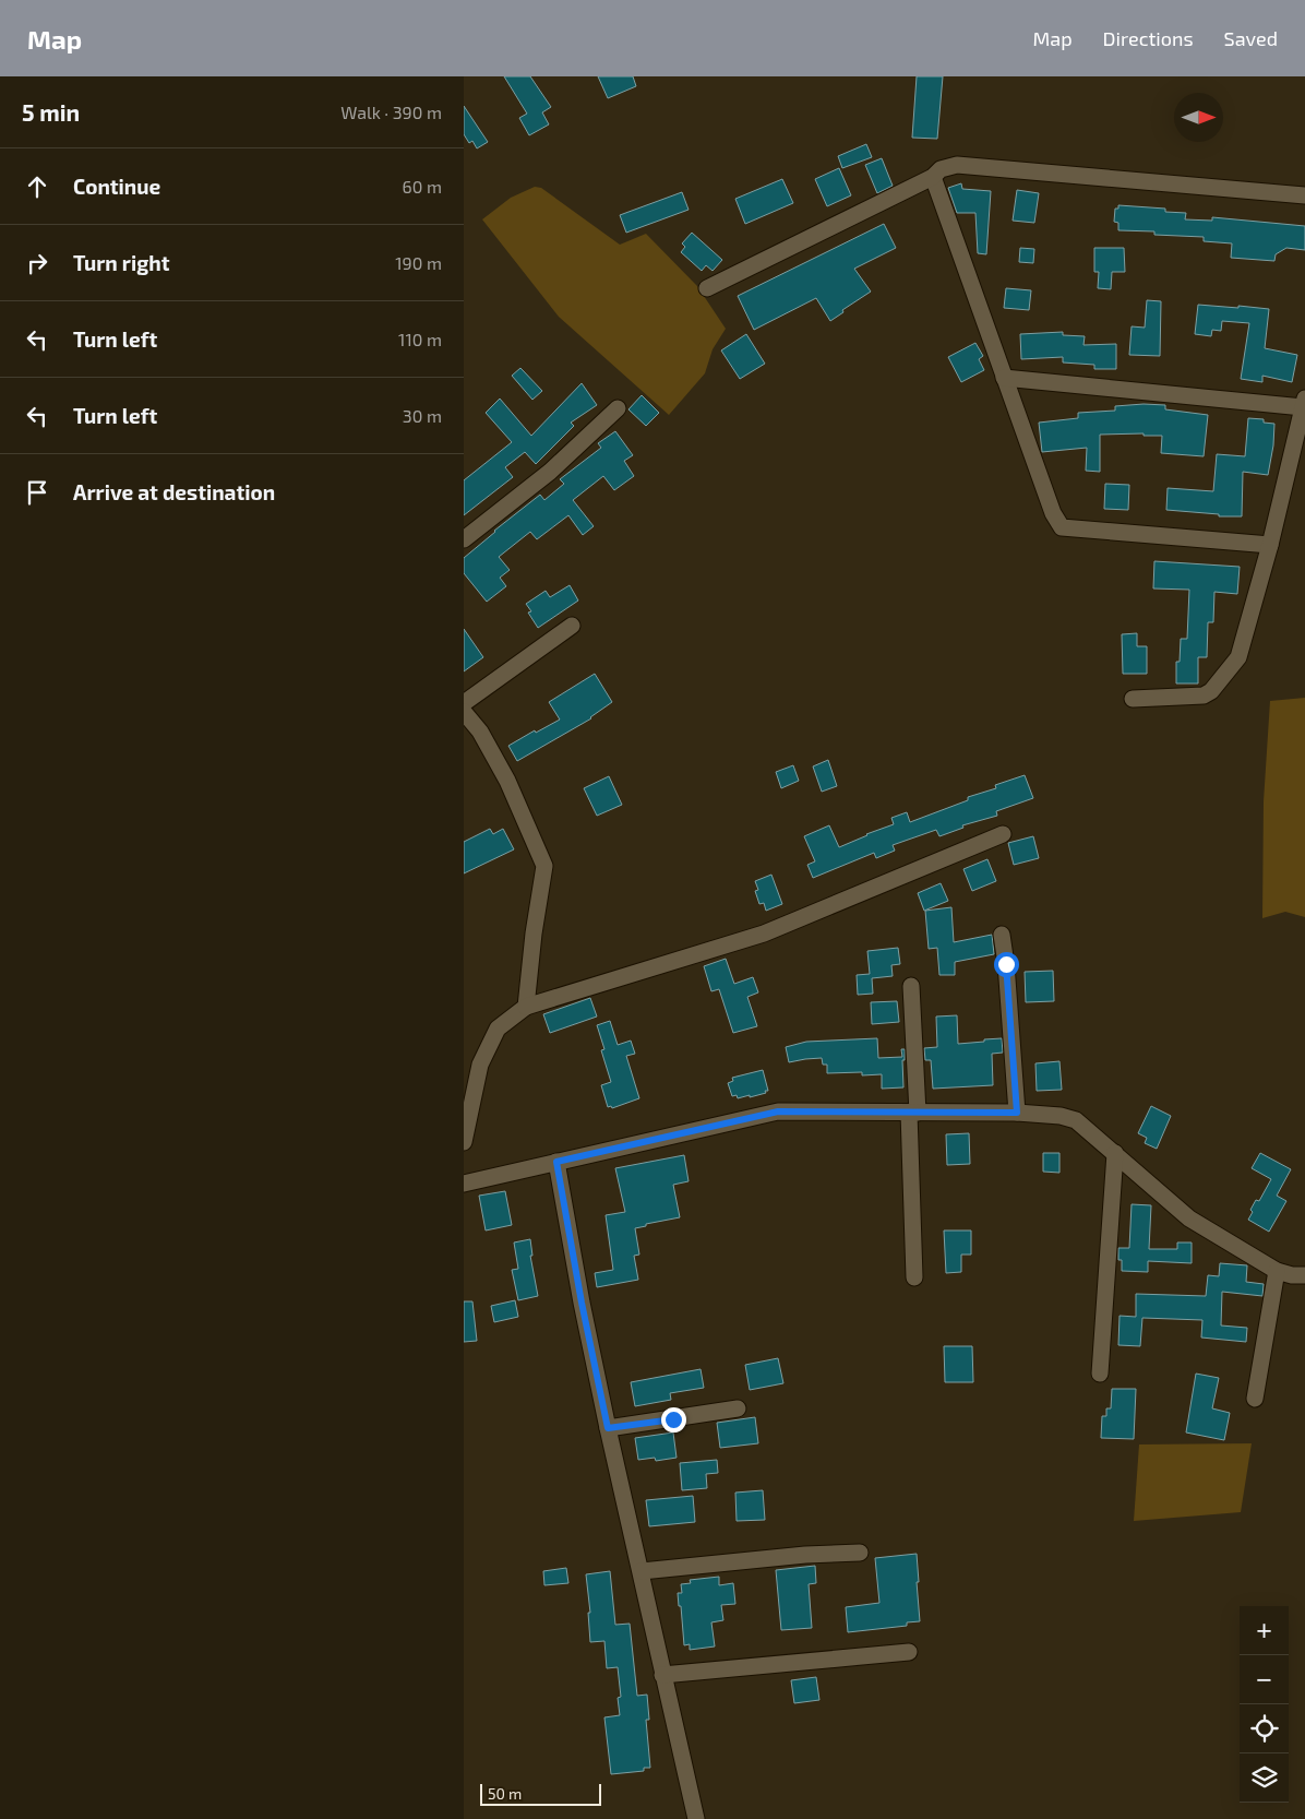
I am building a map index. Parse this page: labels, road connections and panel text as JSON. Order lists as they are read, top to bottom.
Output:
{
  "scale_bar": "50 m",
  "north": "right",
  "page": {
    "header": "Map",
    "nav": ["Map", "Directions", "Saved"],
    "heading": ["5 min", "Walk · 390 m"],
    "list": [
      ["Continue", "60 m"],
      ["Turn right", "190 m"],
      ["Turn left", "110 m"],
      ["Turn left", "30 m"],
      "Arrive at destination"
    ],
    "map_buttons": ["+", "−"],
    "scale": "50 m"
  }
}
